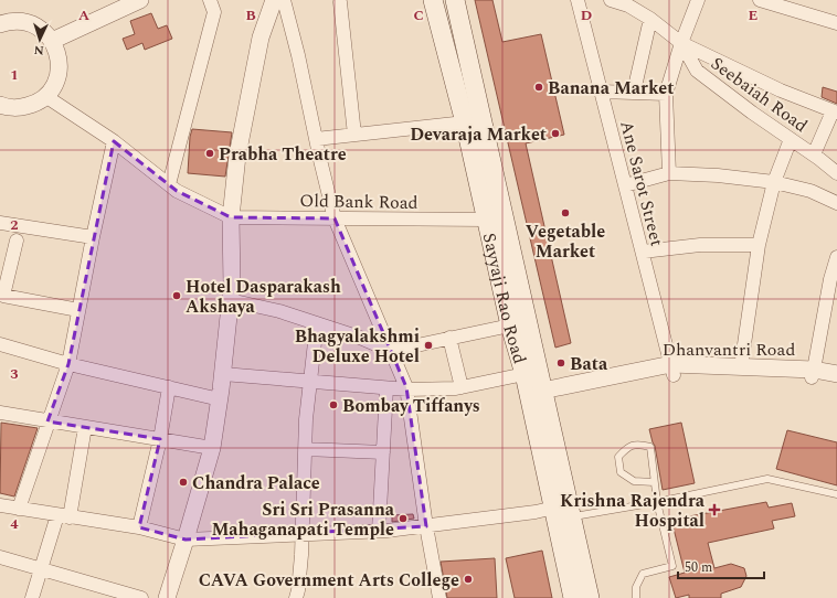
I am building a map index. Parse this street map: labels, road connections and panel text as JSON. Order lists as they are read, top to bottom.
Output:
{
  "streets": {
    "main road": ["Sayyaji Rao Road"],
    "street": [
      "Seebaiah Road",
      "Ane Sarot Street",
      "Old Bank Road",
      "Dhanvantri Road"
    ]
  },
  "crossings": [
    ["Ane Sarot Street", "Dhanvantri Road"],
    ["Old Bank Road", "Sayyaji Rao Road"],
    ["Sayyaji Rao Road", "Dhanvantri Road"]
  ],
  "places": {
    "other": [
      "Banana Market",
      "Devaraja Market",
      "Prabha Theatre",
      "Vegetable Market",
      "Hotel Dasparakash Akshaya",
      "Bhagyalakshmi Deluxe Hotel",
      "Bata",
      "Bombay Tiffanys",
      "Chandra Palace",
      "Sri Sri Prasanna Mahaganapati Temple",
      "CAVA Government Arts College"
    ],
    "health": ["Krishna Rajendra Hospital"]
  },
  "scale_bar": "50 m",
  "north": "bottom",
  "grid": {
    "columns": [
      "A",
      "B",
      "C",
      "D",
      "E"
    ],
    "rows": [
      "1",
      "2",
      "3",
      "4"
    ]
  }
}
